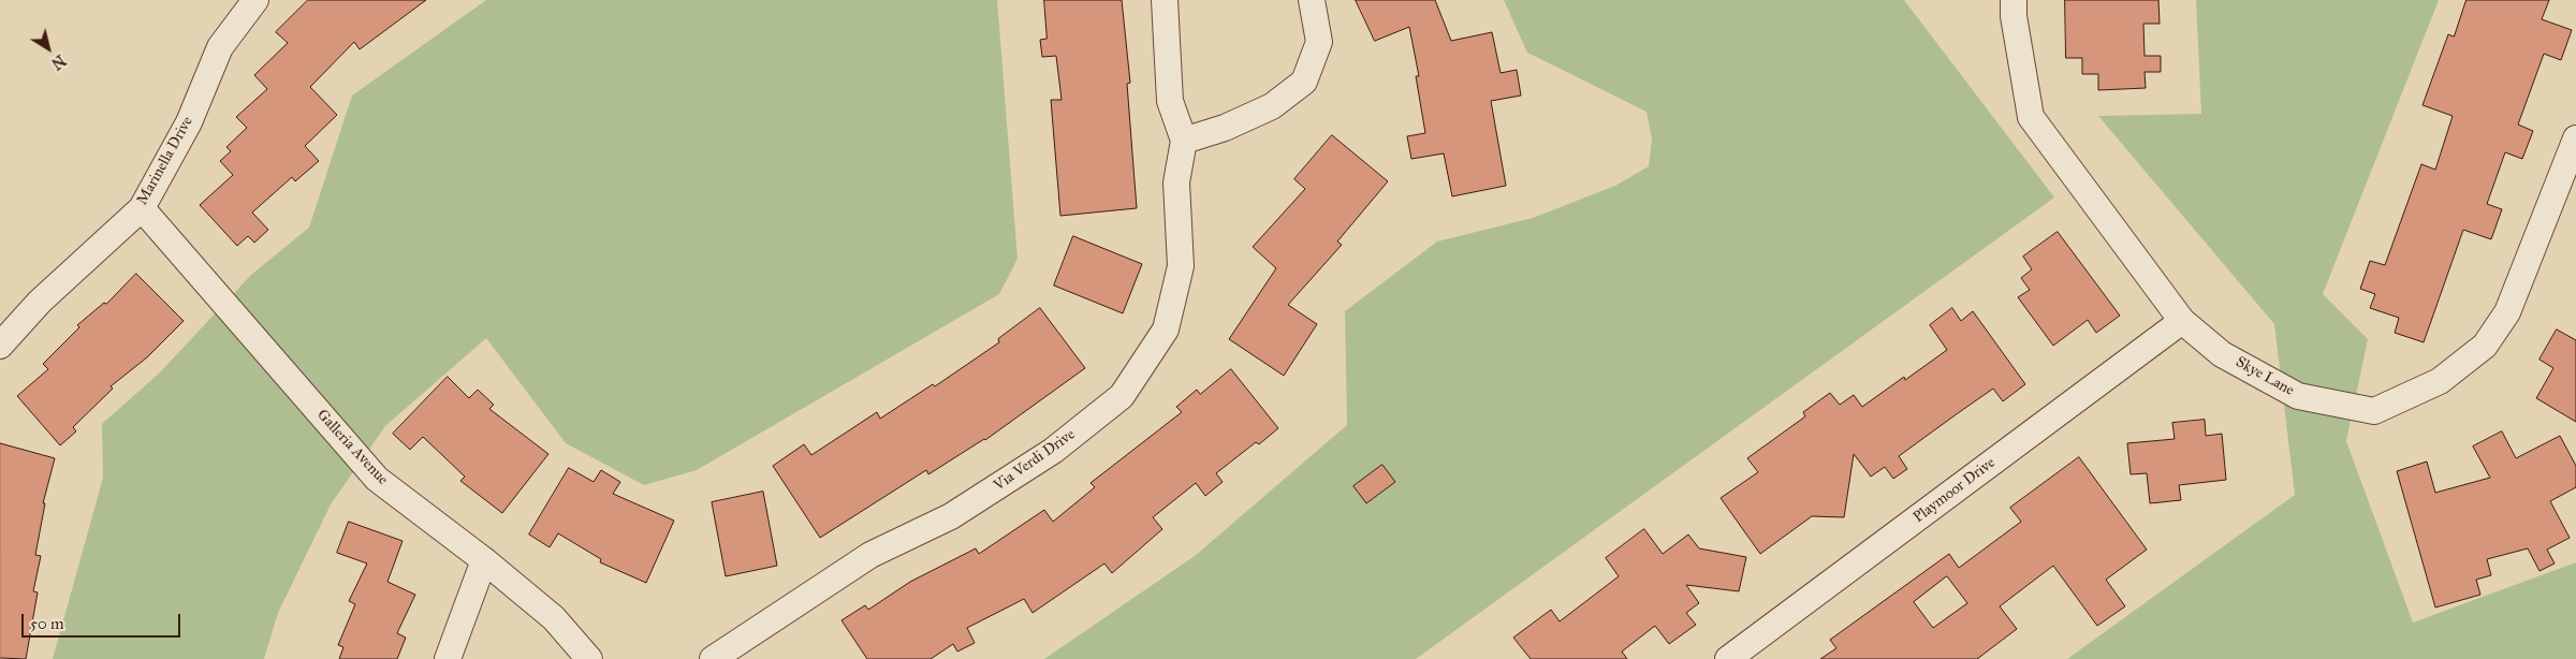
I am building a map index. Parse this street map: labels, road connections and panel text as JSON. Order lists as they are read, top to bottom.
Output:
{
  "streets": {
    "street": [
      "Marinella Drive",
      "Skye Lane",
      "Galleria Avenue",
      "Via Verdi Drive",
      "Playmoor Drive"
    ]
  },
  "crossings": [
    ["Marinella Drive", "Galleria Avenue"],
    ["Skye Lane", "Playmoor Drive"]
  ],
  "scale_bar": "50 m",
  "north": "bottom right"
}
